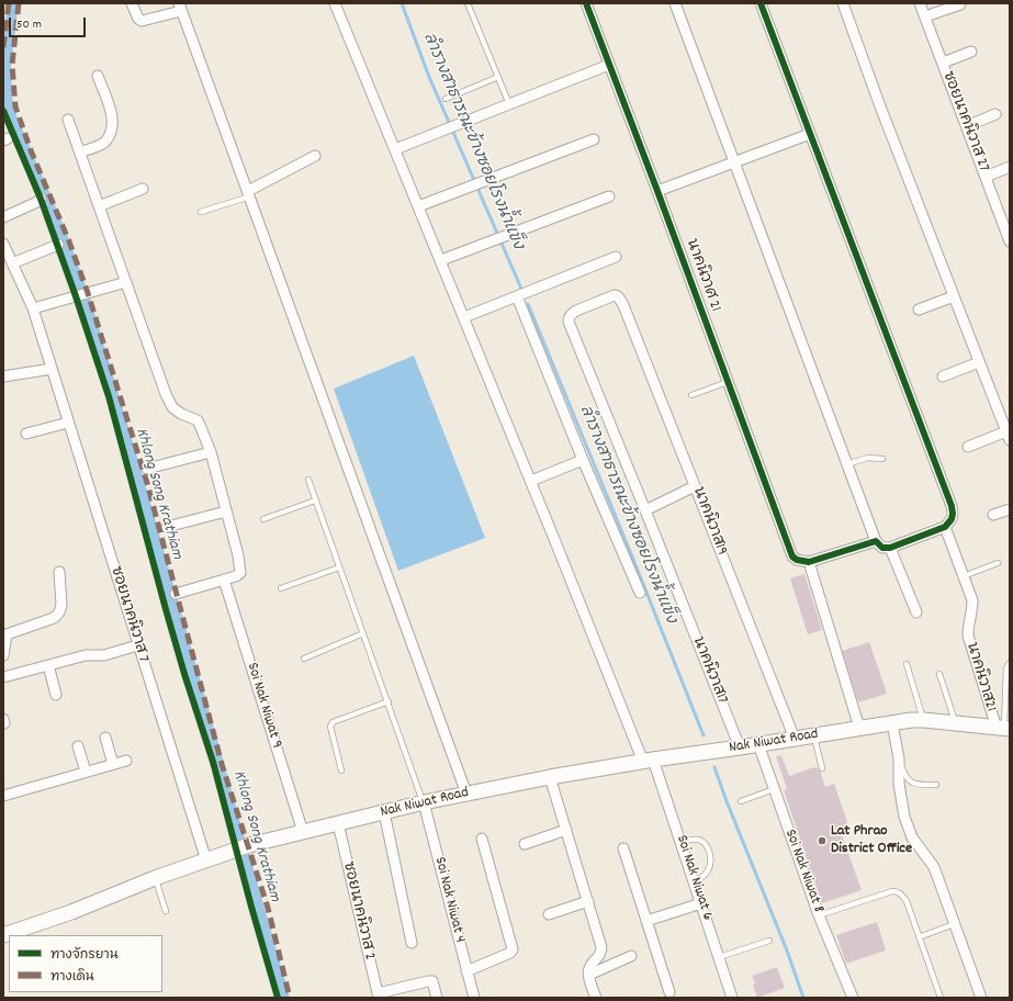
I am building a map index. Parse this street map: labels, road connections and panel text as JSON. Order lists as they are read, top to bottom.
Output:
{
  "streets": {
    "main road": ["Nak Niwat Road"],
    "street": [
      "ซอยนาคนิวาส 27",
      "นาคนิวาศ 21",
      "นาคนิวาส19",
      "ซอยนาคนิวาส 7",
      "นาคนิวาส17",
      "นาคนิวาส21",
      "Soi Nak Niwat 9",
      "Soi Nak Niwat 8",
      "Soi Nak Niwat 6",
      "Soi Nak Niwat 4",
      "ซอยนาคนิวาส 2"
    ]
  },
  "crossings": [
    ["นาคนิวาส19", "นาคนิวาส17"],
    ["นาคนิวาส19", "Nak Niwat Road"],
    ["ซอยนาคนิวาส 7", "Nak Niwat Road"],
    ["นาคนิวาส17", "Nak Niwat Road"],
    ["นาคนิวาส21", "Nak Niwat Road"],
    ["Soi Nak Niwat 9", "Nak Niwat Road"],
    ["Nak Niwat Road", "Soi Nak Niwat 8"],
    ["Nak Niwat Road", "Soi Nak Niwat 6"],
    ["Nak Niwat Road", "Soi Nak Niwat 4"],
    ["Nak Niwat Road", "ซอยนาคนิวาส 2"]
  ],
  "water": ["ลำรางสาธารณะข้างซอยโรงน้ำแข็ง", "Khlong Song Krathiam"],
  "places": ["Lat Phrao District Office"],
  "legend": ["ทางจักรยาน", "ทางเดิน"],
  "scale_bar": "50 m"
}
